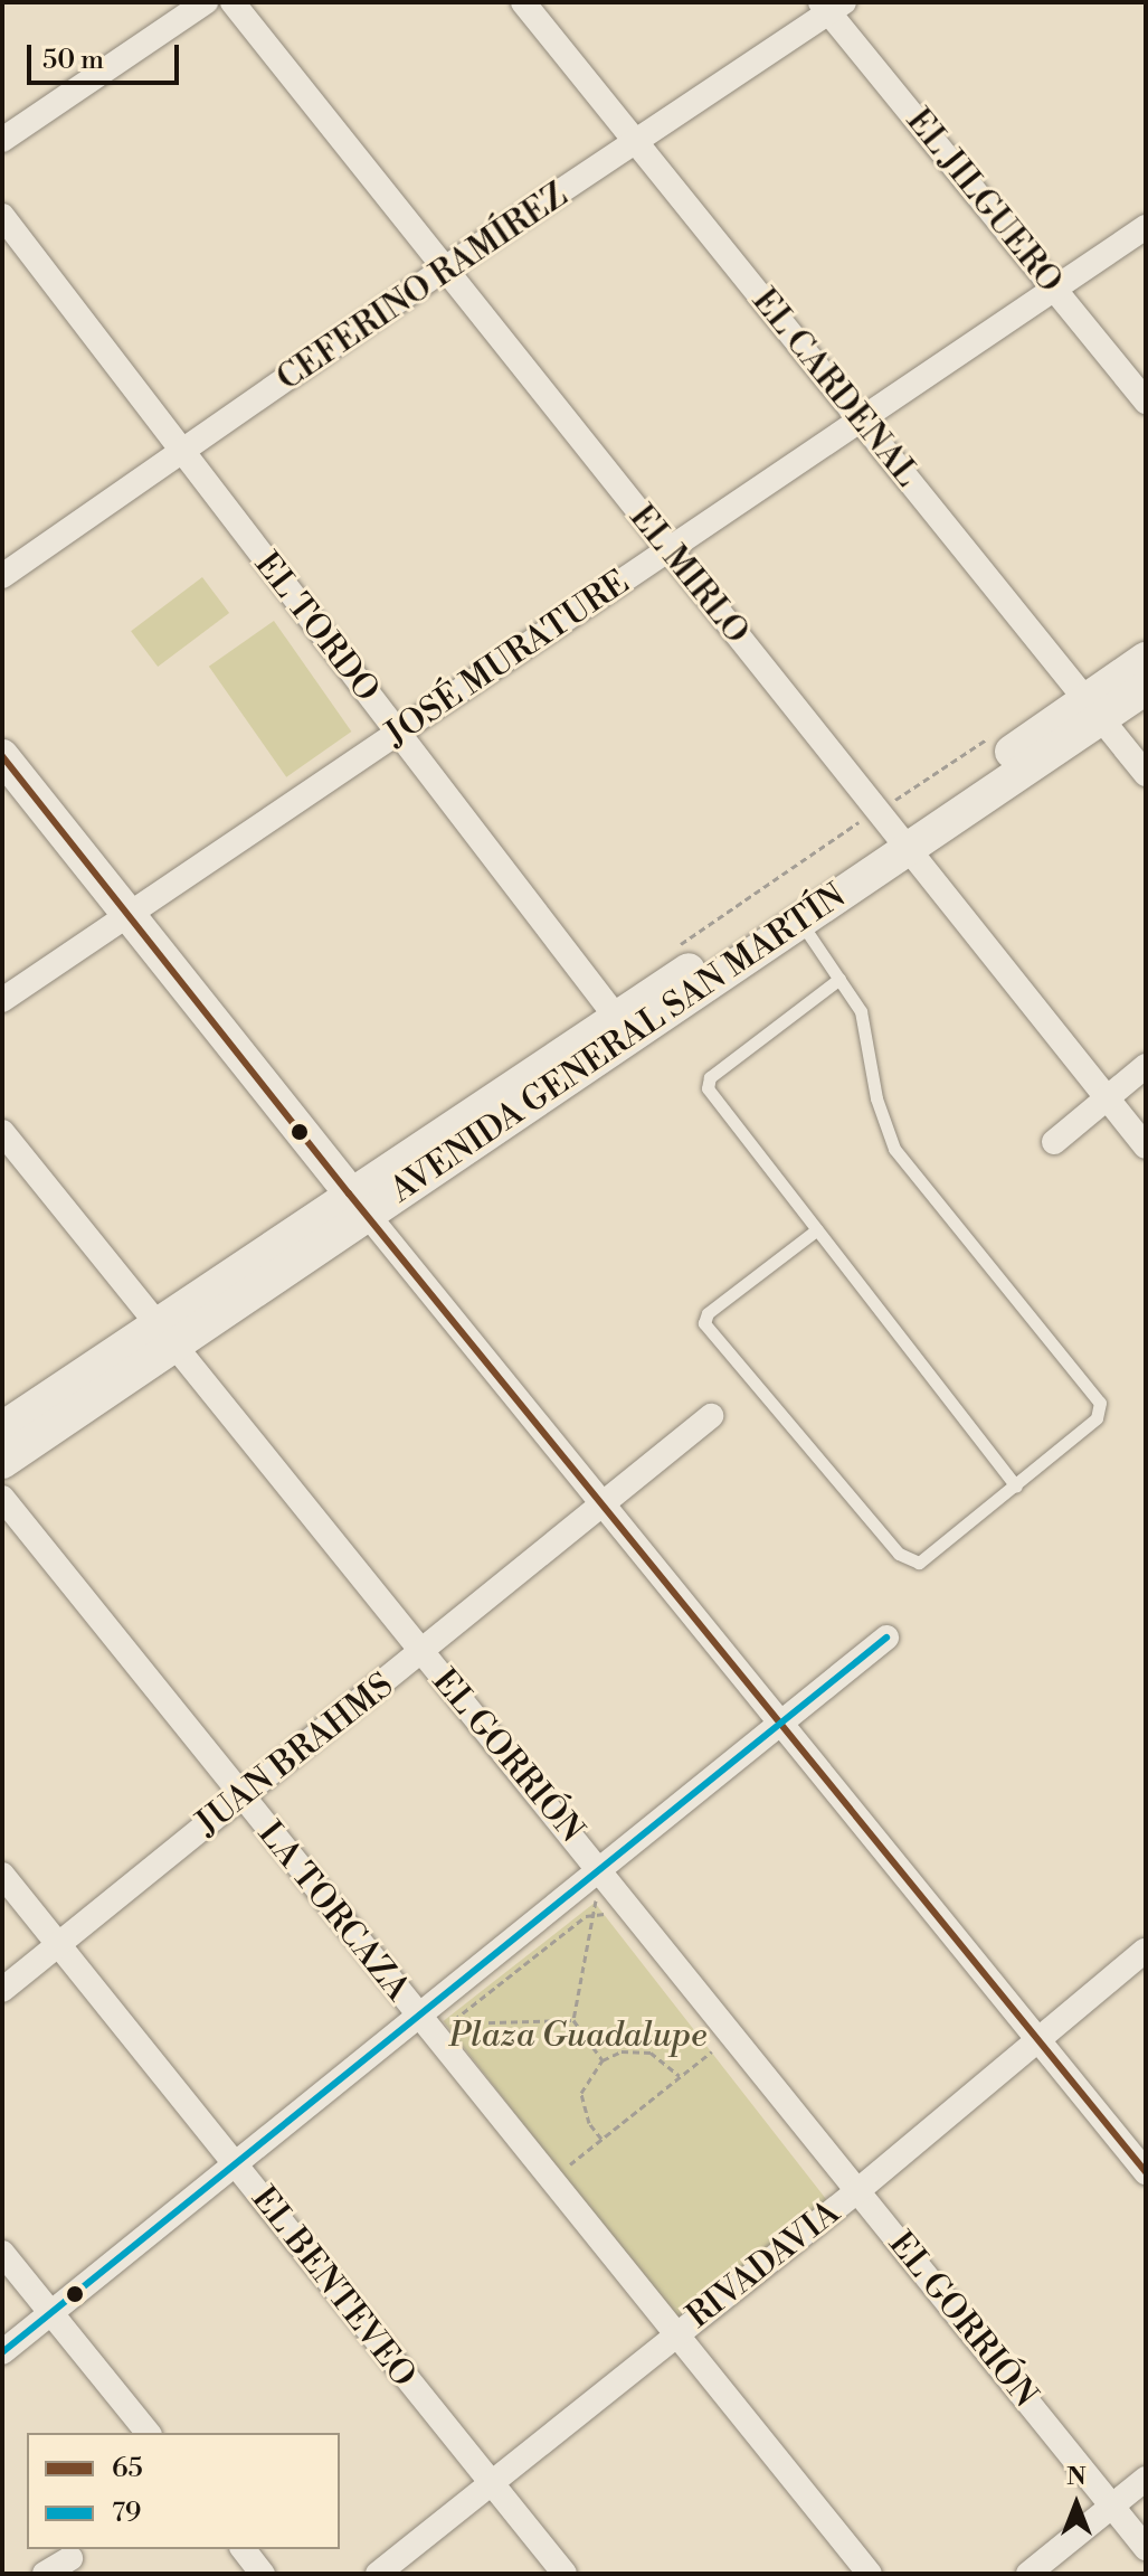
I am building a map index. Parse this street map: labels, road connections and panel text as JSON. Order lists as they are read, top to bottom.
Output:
{
  "streets": {
    "main road": ["AVENIDA GENERAL SAN MARTÍN"],
    "street": [
      "EL JILGUERO",
      "CEFERINO RAMÍREZ",
      "EL CARDENAL",
      "EL MIRLO",
      "EL TORDO",
      "JOSÉ MURATURE",
      "JUAN BRAHMS",
      "EL GORRIÓN",
      "LA TORCAZA",
      "RIVADAVIA",
      "EL BENTEVEO"
    ]
  },
  "crossings": [
    ["EL JILGUERO", "CEFERINO RAMÍREZ"],
    ["EL JILGUERO", "JOSÉ MURATURE"],
    ["CEFERINO RAMÍREZ", "EL CARDENAL"],
    ["CEFERINO RAMÍREZ", "EL MIRLO"],
    ["CEFERINO RAMÍREZ", "EL TORDO"],
    ["EL CARDENAL", "JOSÉ MURATURE"],
    ["EL CARDENAL", "AVENIDA GENERAL SAN MARTÍN"],
    ["EL MIRLO", "JOSÉ MURATURE"],
    ["EL MIRLO", "AVENIDA GENERAL SAN MARTÍN"],
    ["EL TORDO", "JOSÉ MURATURE"],
    ["EL TORDO", "AVENIDA GENERAL SAN MARTÍN"],
    ["AVENIDA GENERAL SAN MARTÍN", "EL GORRIÓN"],
    ["JUAN BRAHMS", "EL GORRIÓN"],
    ["JUAN BRAHMS", "LA TORCAZA"],
    ["JUAN BRAHMS", "EL BENTEVEO"],
    ["EL GORRIÓN", "RIVADAVIA"],
    ["LA TORCAZA", "RIVADAVIA"],
    ["RIVADAVIA", "EL BENTEVEO"]
  ],
  "parks": ["Plaza Guadalupe"],
  "lines": ["transit line 65", "transit line 79"],
  "legend": ["65", "79"],
  "scale_bar": "50 m",
  "north": "top"
}
